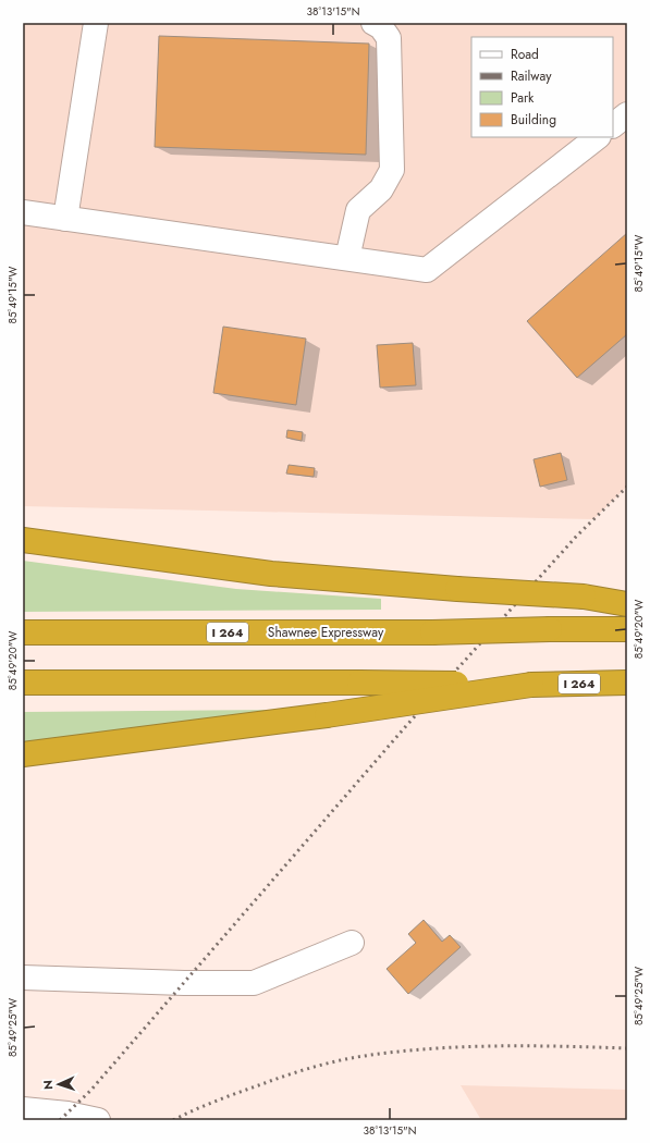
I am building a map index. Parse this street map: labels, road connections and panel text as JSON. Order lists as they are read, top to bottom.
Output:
{
  "streets": {
    "highway": ["I 264", "Shawnee Expressway"]
  },
  "legend": [
    "Road",
    "Railway",
    "Park",
    "Building"
  ],
  "north": "left",
  "coordinates": [
    "38°13'15\"N",
    "85°49'15\"W",
    "85°49'20\"W",
    "85°49'25\"W"
  ]
}
